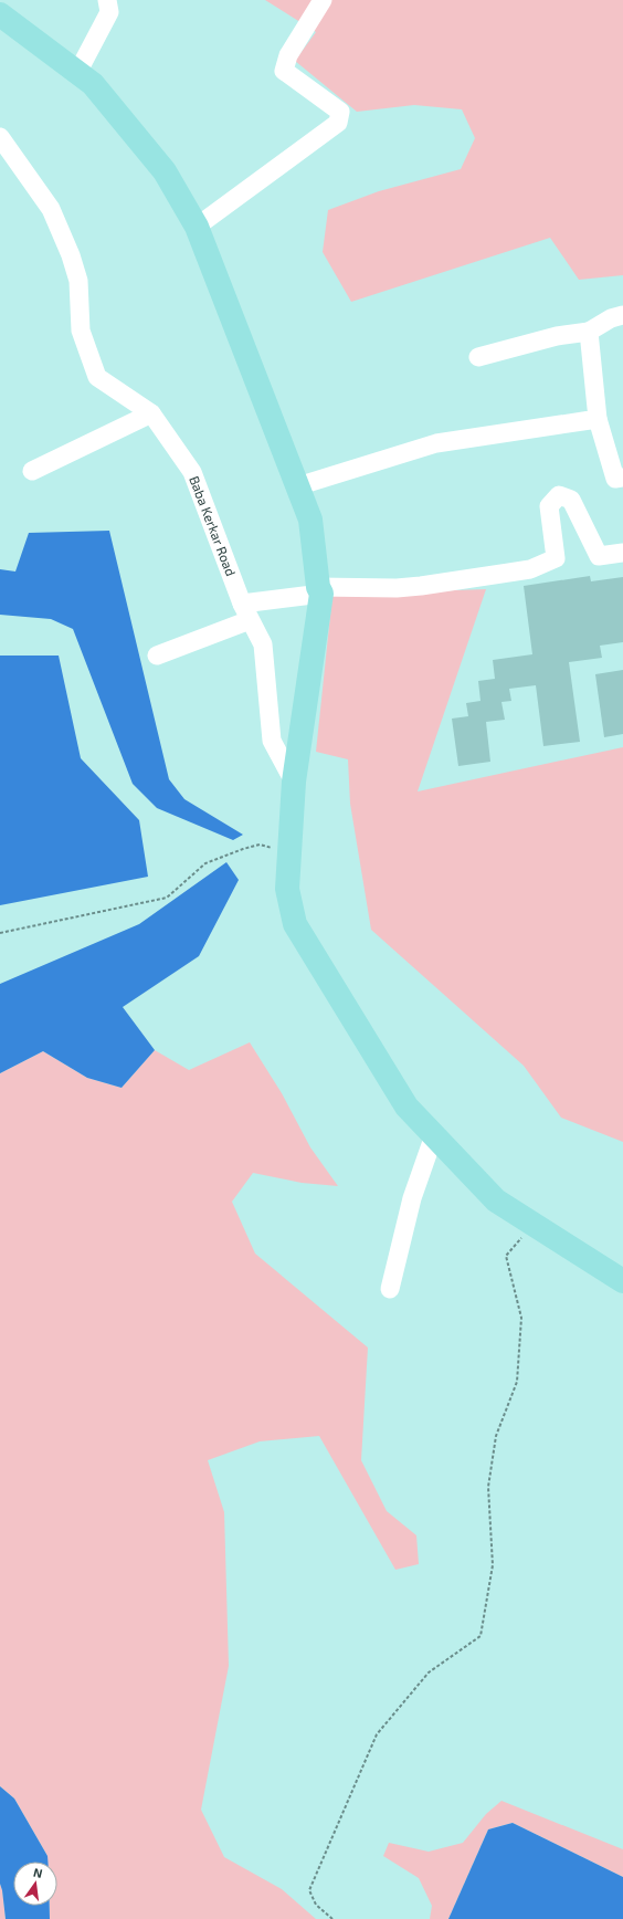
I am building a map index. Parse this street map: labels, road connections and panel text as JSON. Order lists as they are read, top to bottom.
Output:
{
  "streets": {
    "street": ["Baba Kerkar Road"]
  },
  "north": "top"
}
